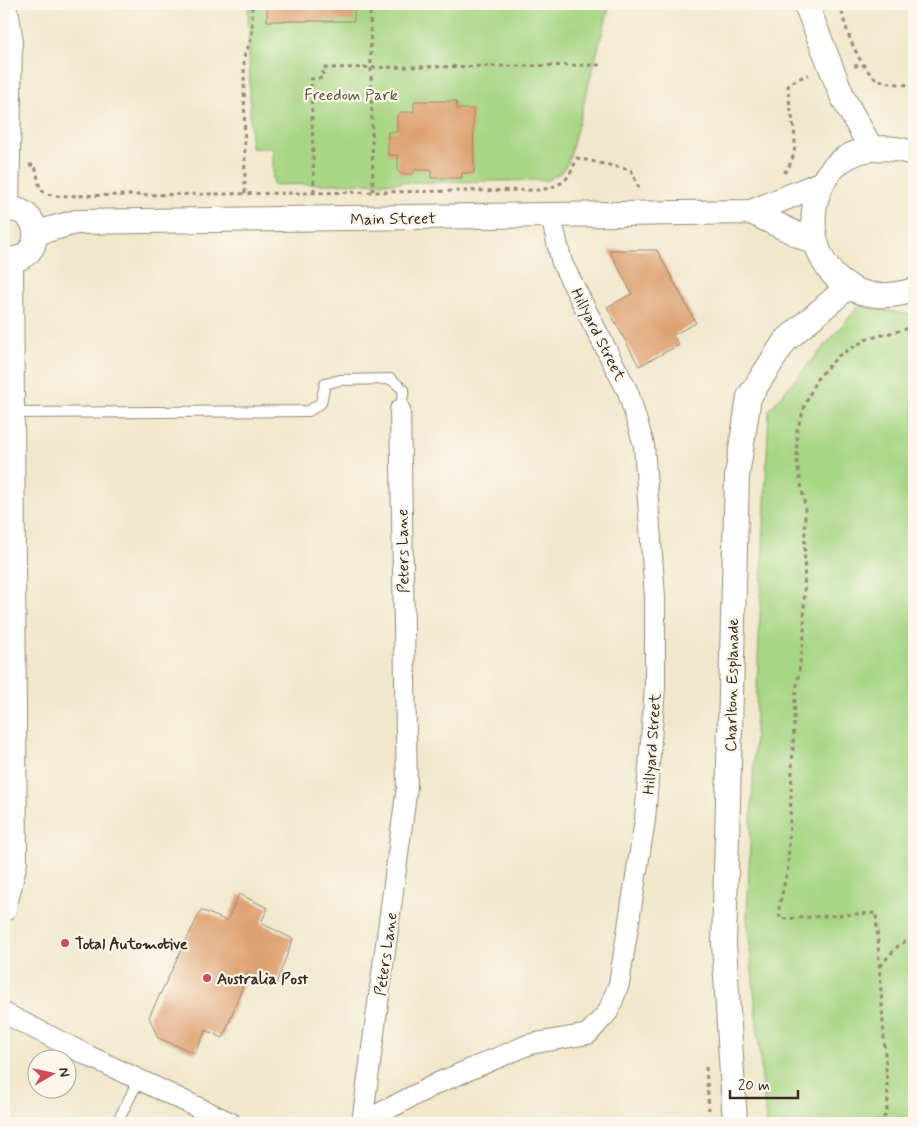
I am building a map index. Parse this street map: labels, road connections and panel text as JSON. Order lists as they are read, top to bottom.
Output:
{
  "streets": {
    "street": [
      "Main Street",
      "Hillyard Street",
      "Peters Lane",
      "Charlton Esplanade"
    ]
  },
  "crossings": [
    ["Main Street", "Hillyard Street"],
    ["Hillyard Street", "Peters Lane"]
  ],
  "parks": ["Freedom Park"],
  "places": ["Total Automotive", "Australia Post"],
  "scale_bar": "20 m",
  "north": "right"
}
